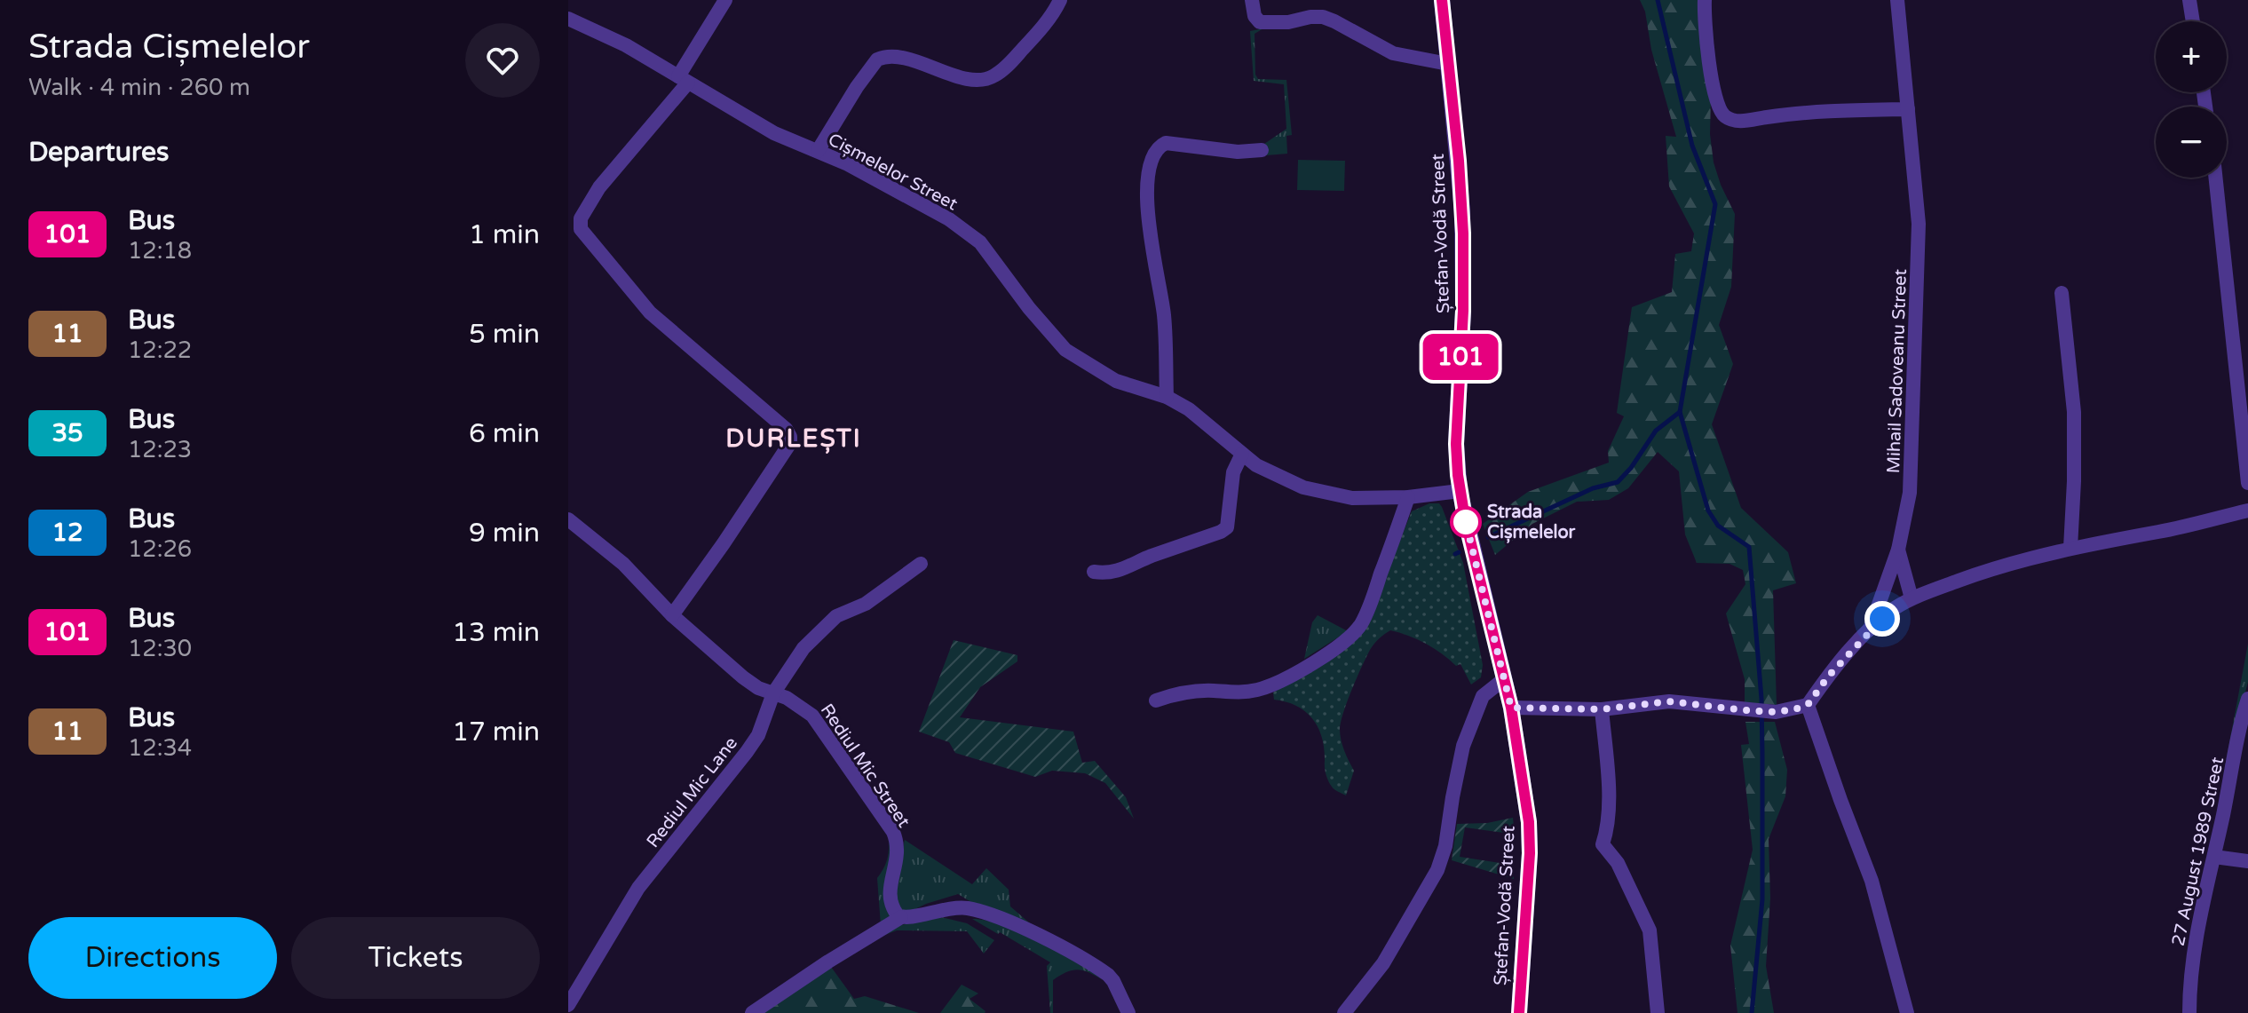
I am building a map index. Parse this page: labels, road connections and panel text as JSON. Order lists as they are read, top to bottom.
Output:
{
  "streets": {
    "street": [
      "Cișmelelor Street",
      "Ștefan-Vodă Street",
      "Mihail Sadoveanu Street",
      "Rediul Mic Street",
      "Rediul Mic Lane",
      "27 August 1989 Street"
    ]
  },
  "crossings": [
    ["Cișmelelor Street", "Ștefan-Vodă Street"],
    ["Rediul Mic Street", "Rediul Mic Lane"]
  ],
  "districts": ["DURLEȘTI"],
  "places": ["Strada Cișmelelor"],
  "lines": ["bus line 101"],
  "page": {
    "heading": [
      ["Strada Cișmelelor", "Walk · 4 min · 260 m"],
      "Departures"
    ],
    "on_map": "101",
    "map_buttons": ["+", "−"],
    "list": [
      {
        "mark": "101",
        "name": "Bus",
        "note": "12:18",
        "value": "1 min"
      },
      {
        "mark": "11",
        "name": "Bus",
        "note": "12:22",
        "value": "5 min"
      },
      {
        "mark": "35",
        "name": "Bus",
        "note": "12:23",
        "value": "6 min"
      },
      {
        "mark": "12",
        "name": "Bus",
        "note": "12:26",
        "value": "9 min"
      },
      {
        "mark": "101",
        "name": "Bus",
        "note": "12:30",
        "value": "13 min"
      },
      {
        "mark": "11",
        "name": "Bus",
        "note": "12:34",
        "value": "17 min"
      }
    ],
    "buttons": ["Directions", "Tickets"]
  }
}
